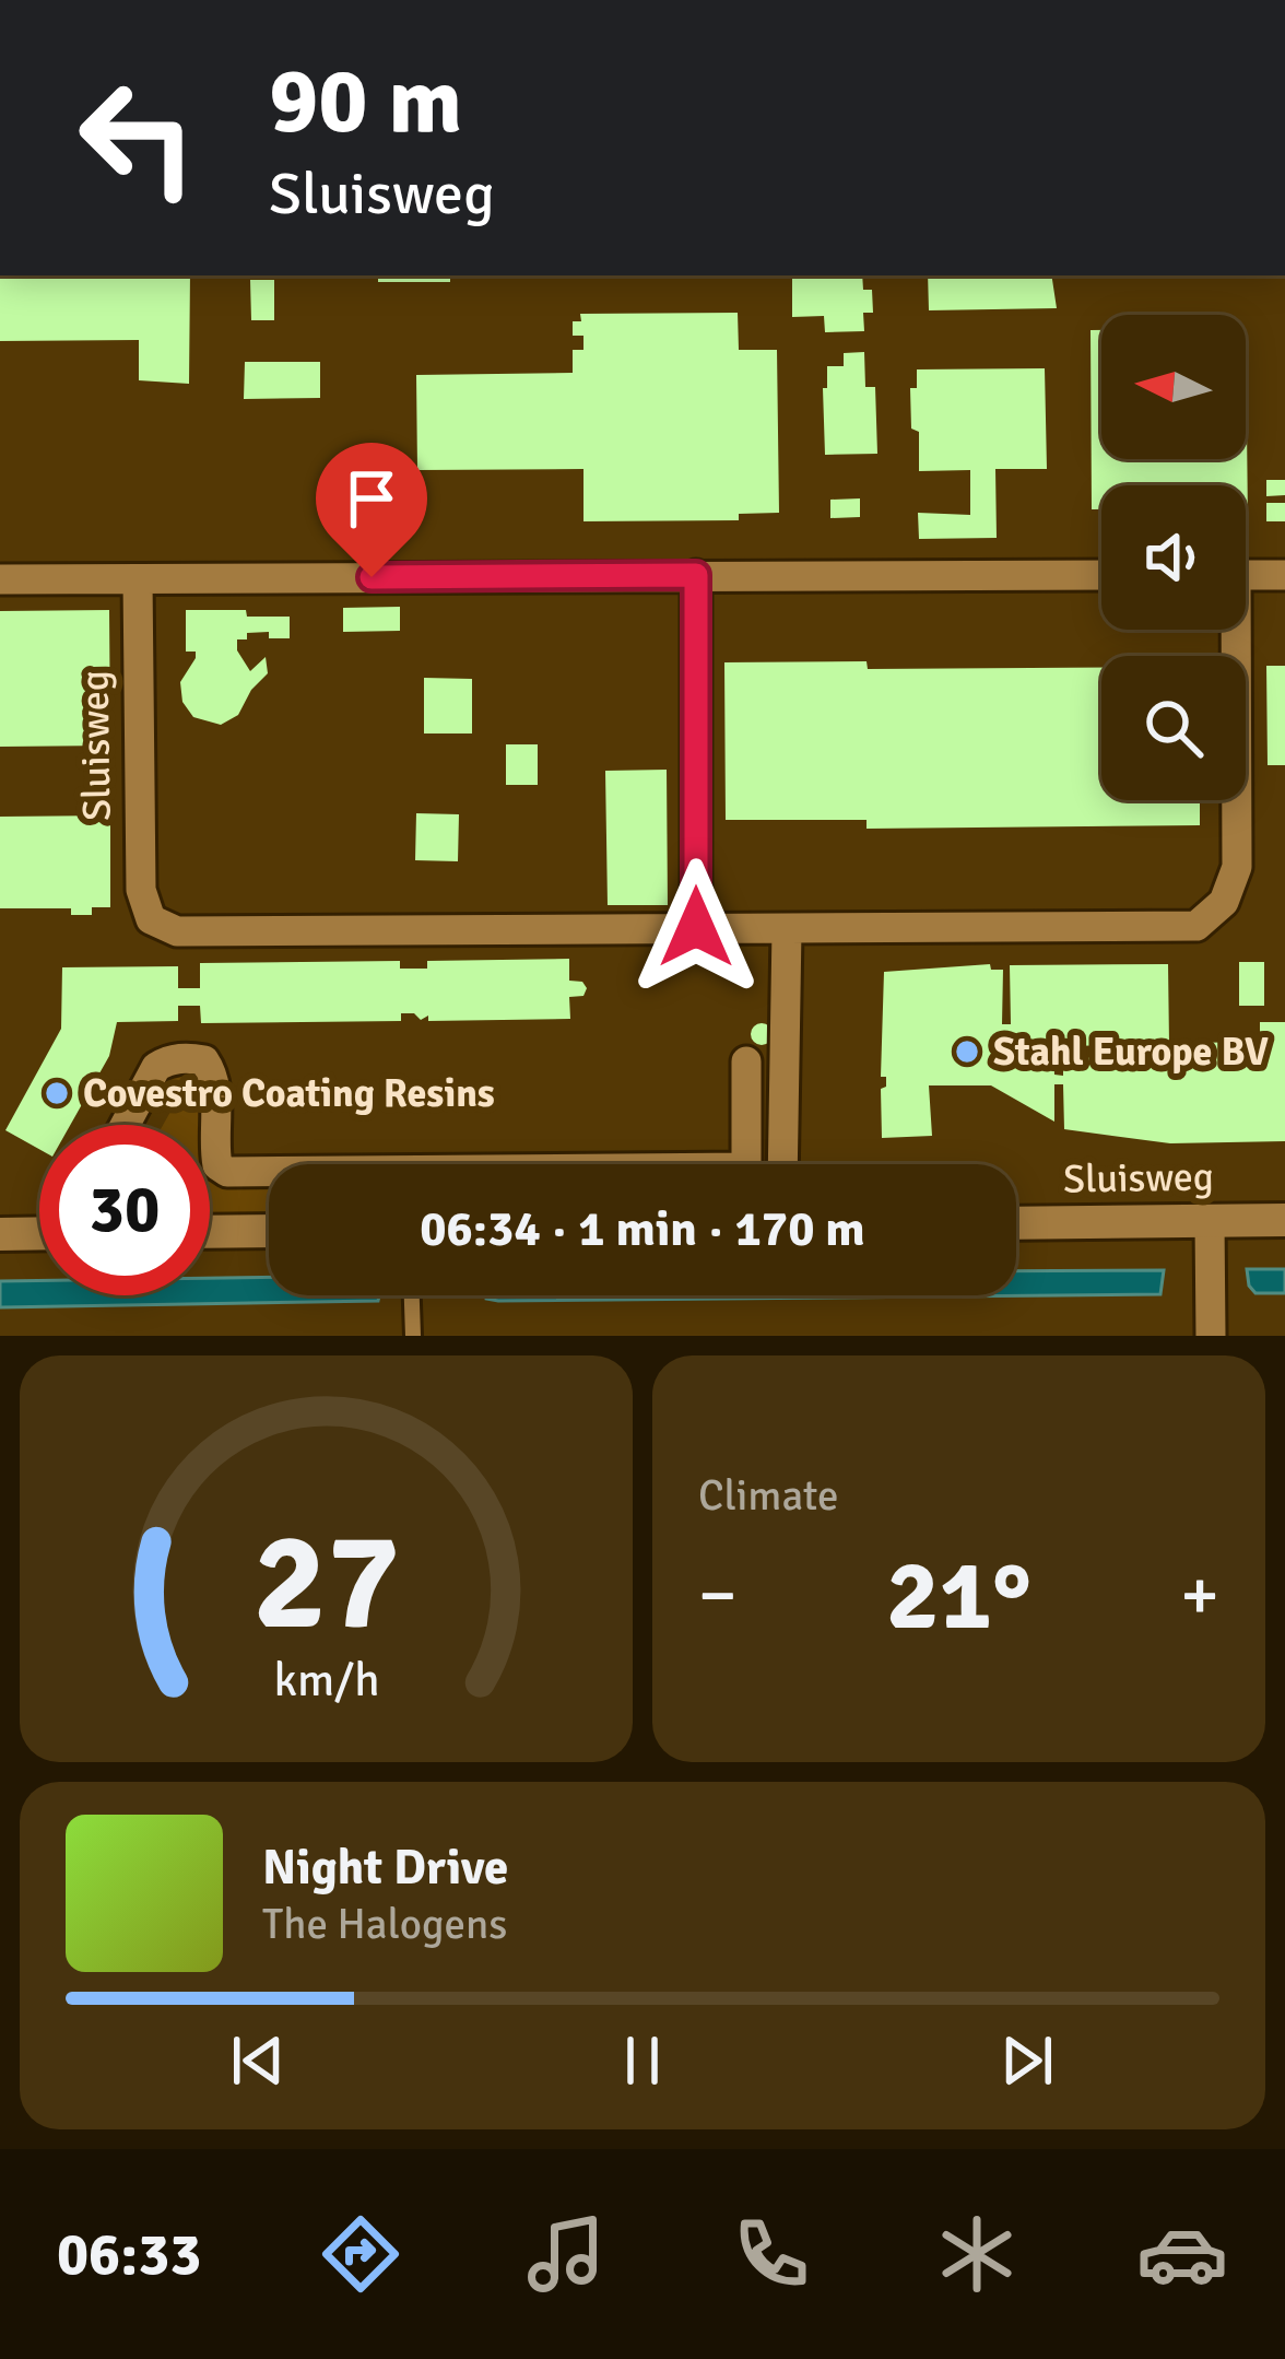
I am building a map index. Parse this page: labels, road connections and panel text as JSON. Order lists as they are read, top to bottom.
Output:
{
  "streets": {
    "street": ["Sluisweg"]
  },
  "places": ["Stahl Europe BV", "Covestro Coating Resins"],
  "north": "left",
  "page": {
    "turn": ["90 m", "Sluisweg"],
    "limit": "30",
    "trip": "06:34 · 1 min · 170 m",
    "tile": "Climate",
    "heat": ["−", "21°", "+"],
    "song": ["Night Drive", "The Halogens"],
    "tabs": "06:33",
    "gauge": ["27", "km/h"]
  }
}
